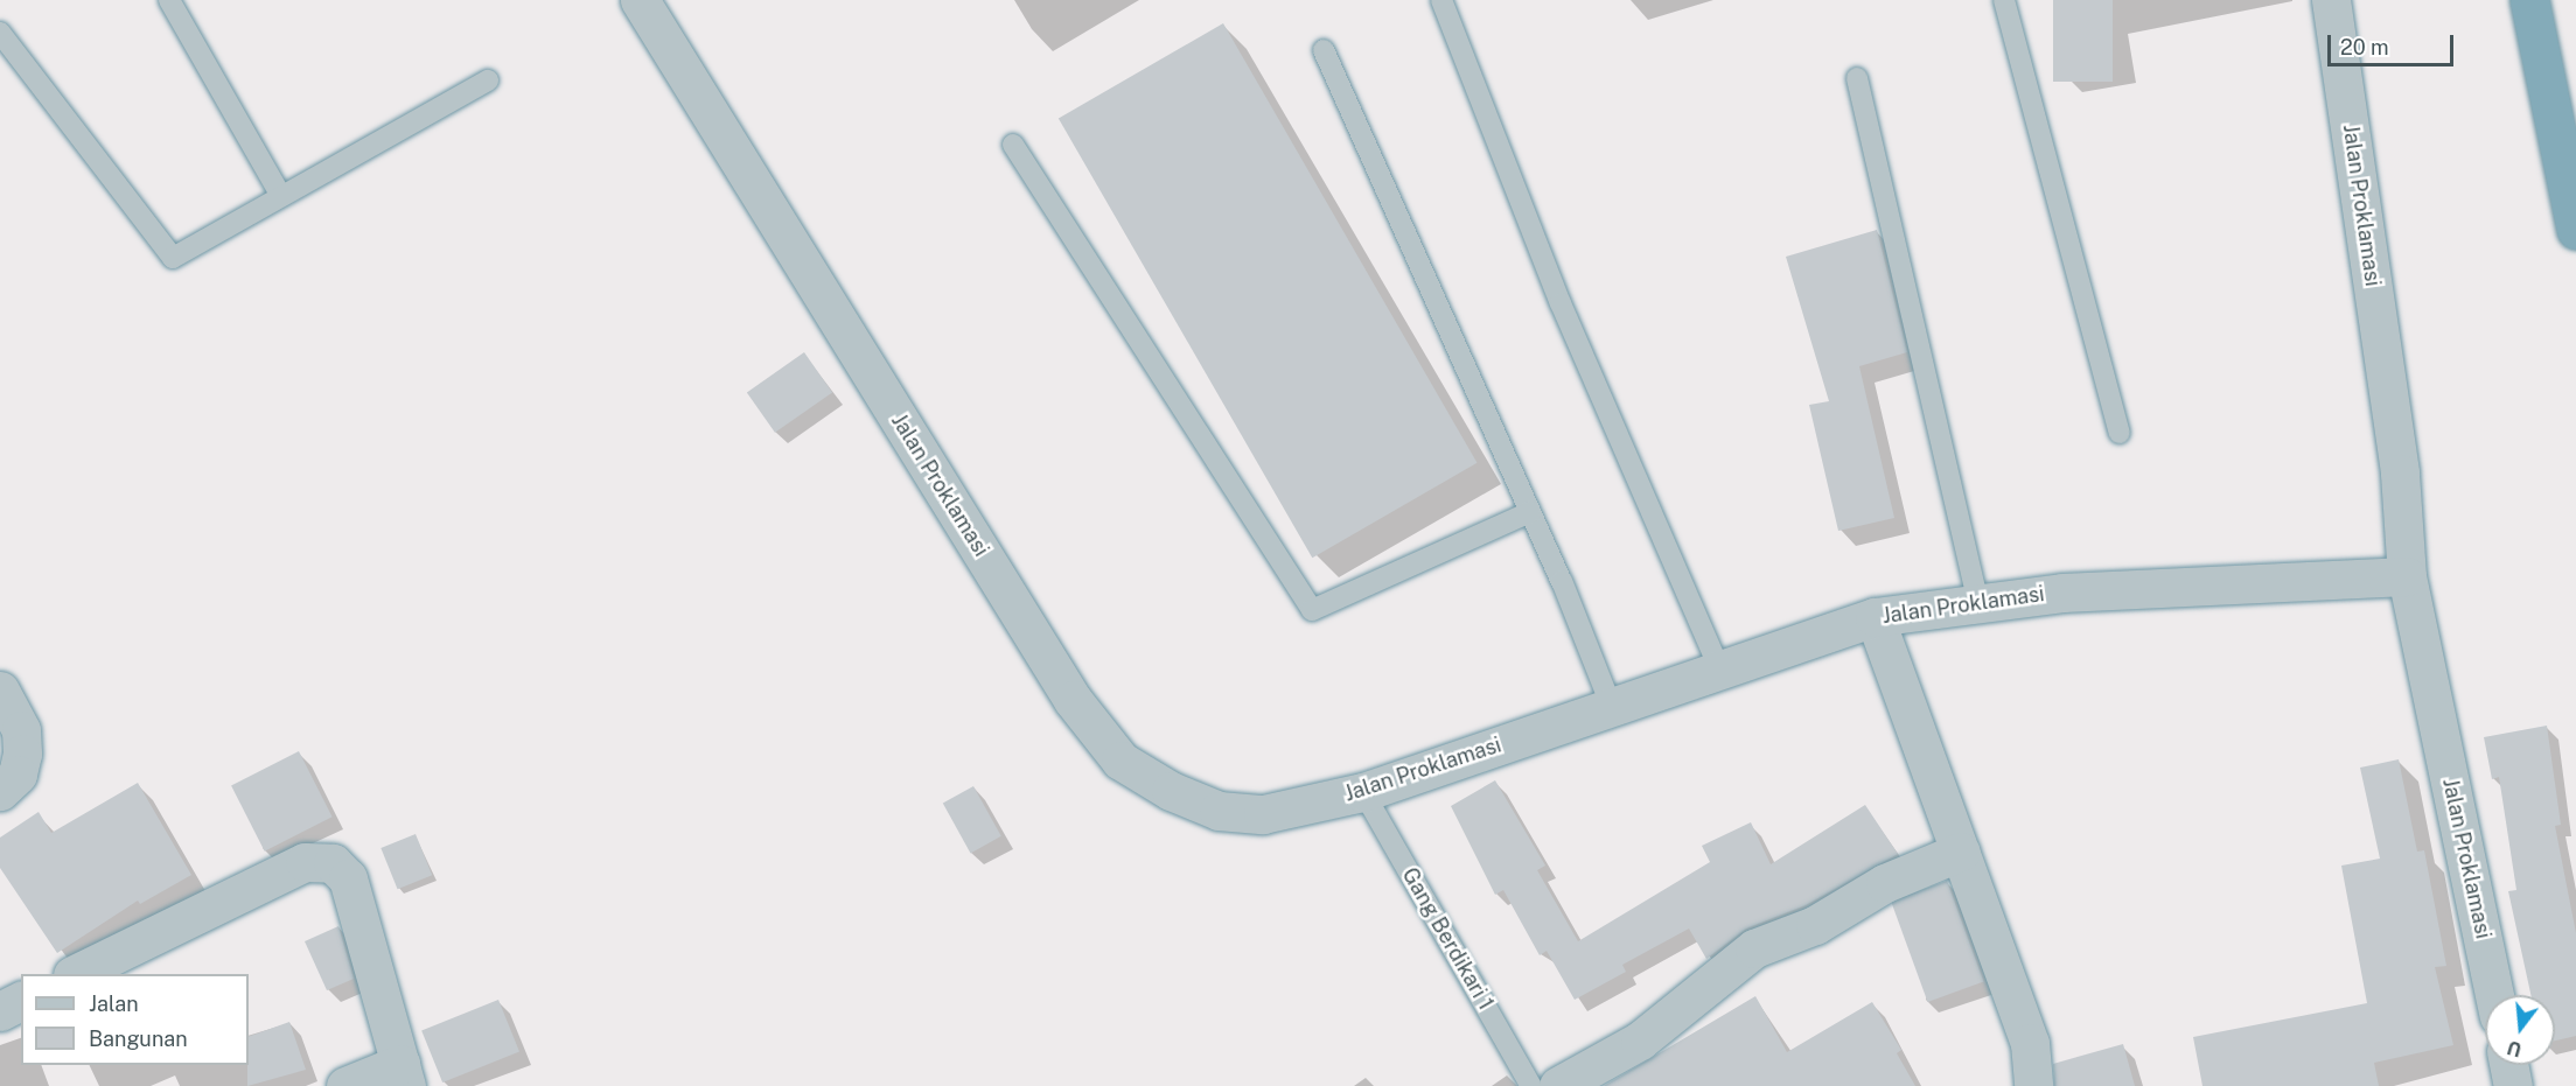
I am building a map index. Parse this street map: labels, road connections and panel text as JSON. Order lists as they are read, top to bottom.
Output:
{
  "streets": {
    "street": ["Jalan Proklamasi"],
    "lane": ["Gang Berdikari 1"]
  },
  "crossings": [
    ["Jalan Proklamasi", "Gang Berdikari 1"]
  ],
  "legend": ["Jalan", "Bangunan"],
  "scale_bar": "20 m",
  "north": "bottom"
}
